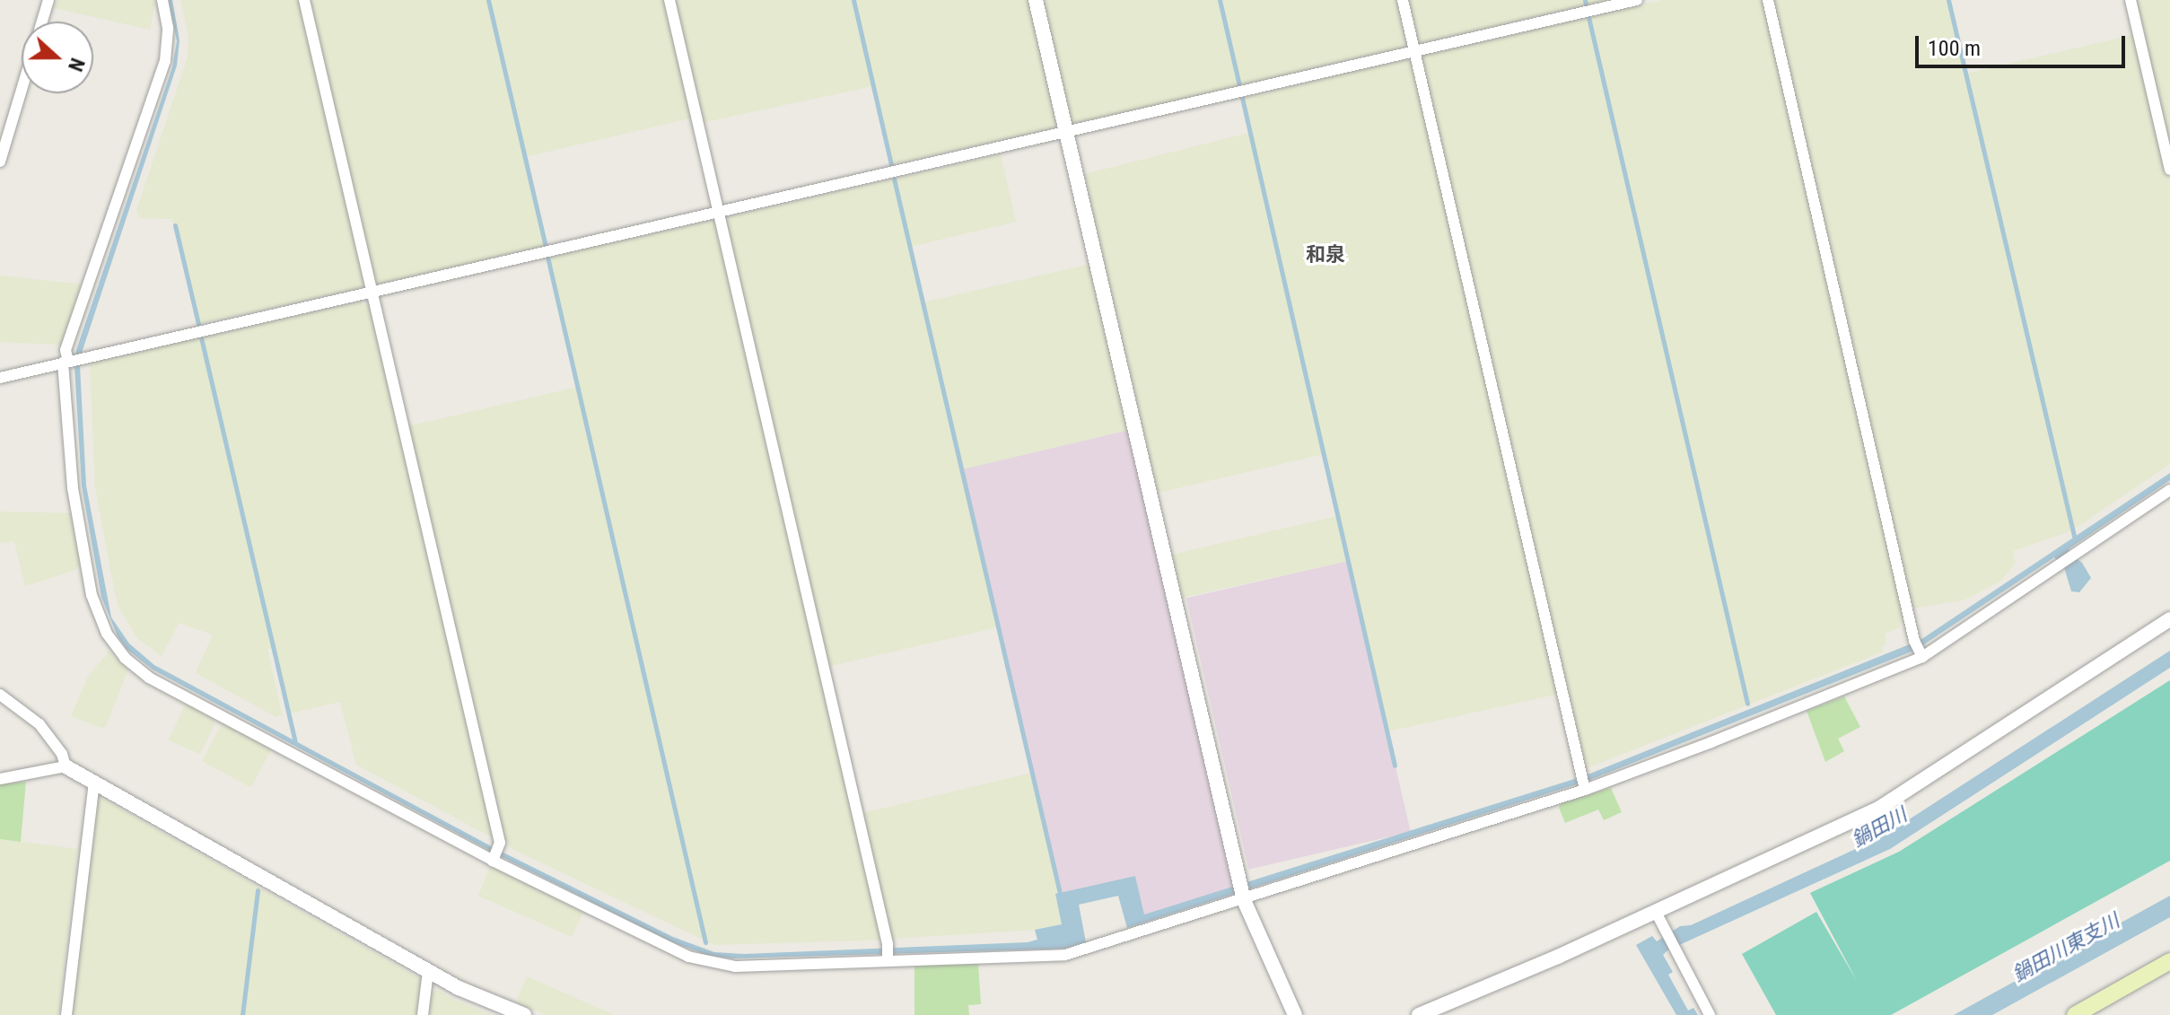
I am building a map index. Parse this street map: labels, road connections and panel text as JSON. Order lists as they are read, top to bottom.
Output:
{
  "districts": ["和泉"],
  "water": ["鍋田川", "鍋田川東支川"],
  "scale_bar": "100 m",
  "north": "right"
}
